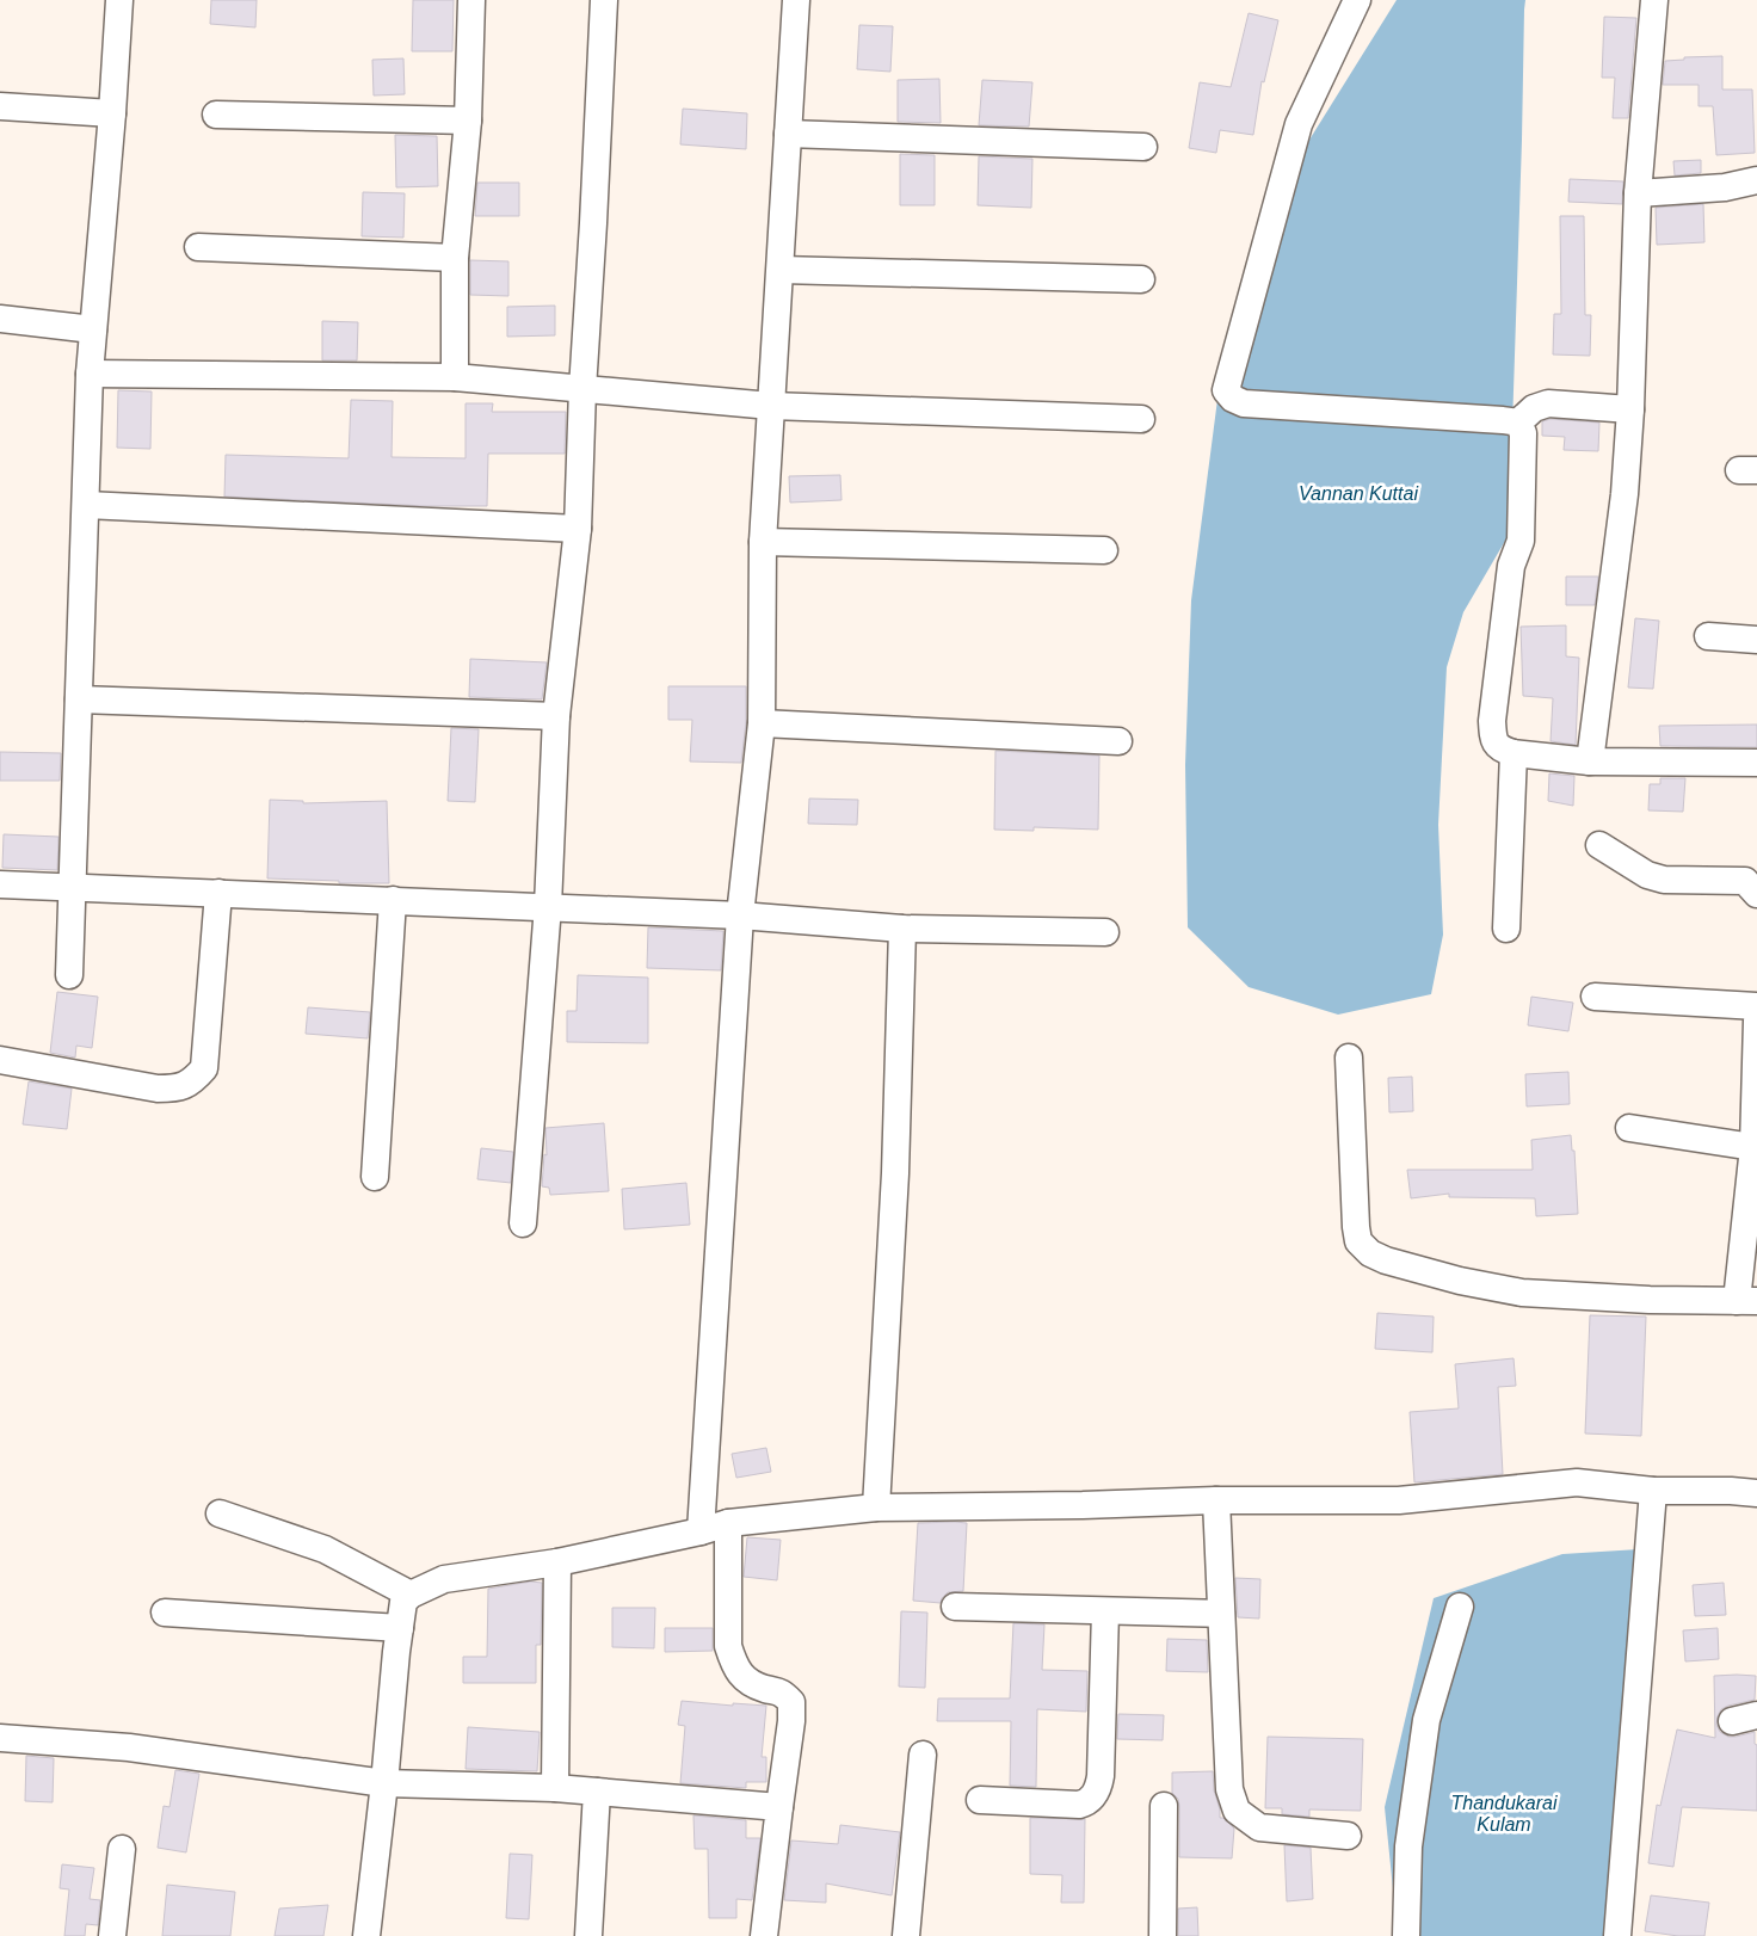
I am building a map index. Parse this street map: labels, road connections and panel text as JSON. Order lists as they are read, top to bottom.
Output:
{
  "water": ["Vannan Kuttai", "Thandukarai Kulam"]
}
